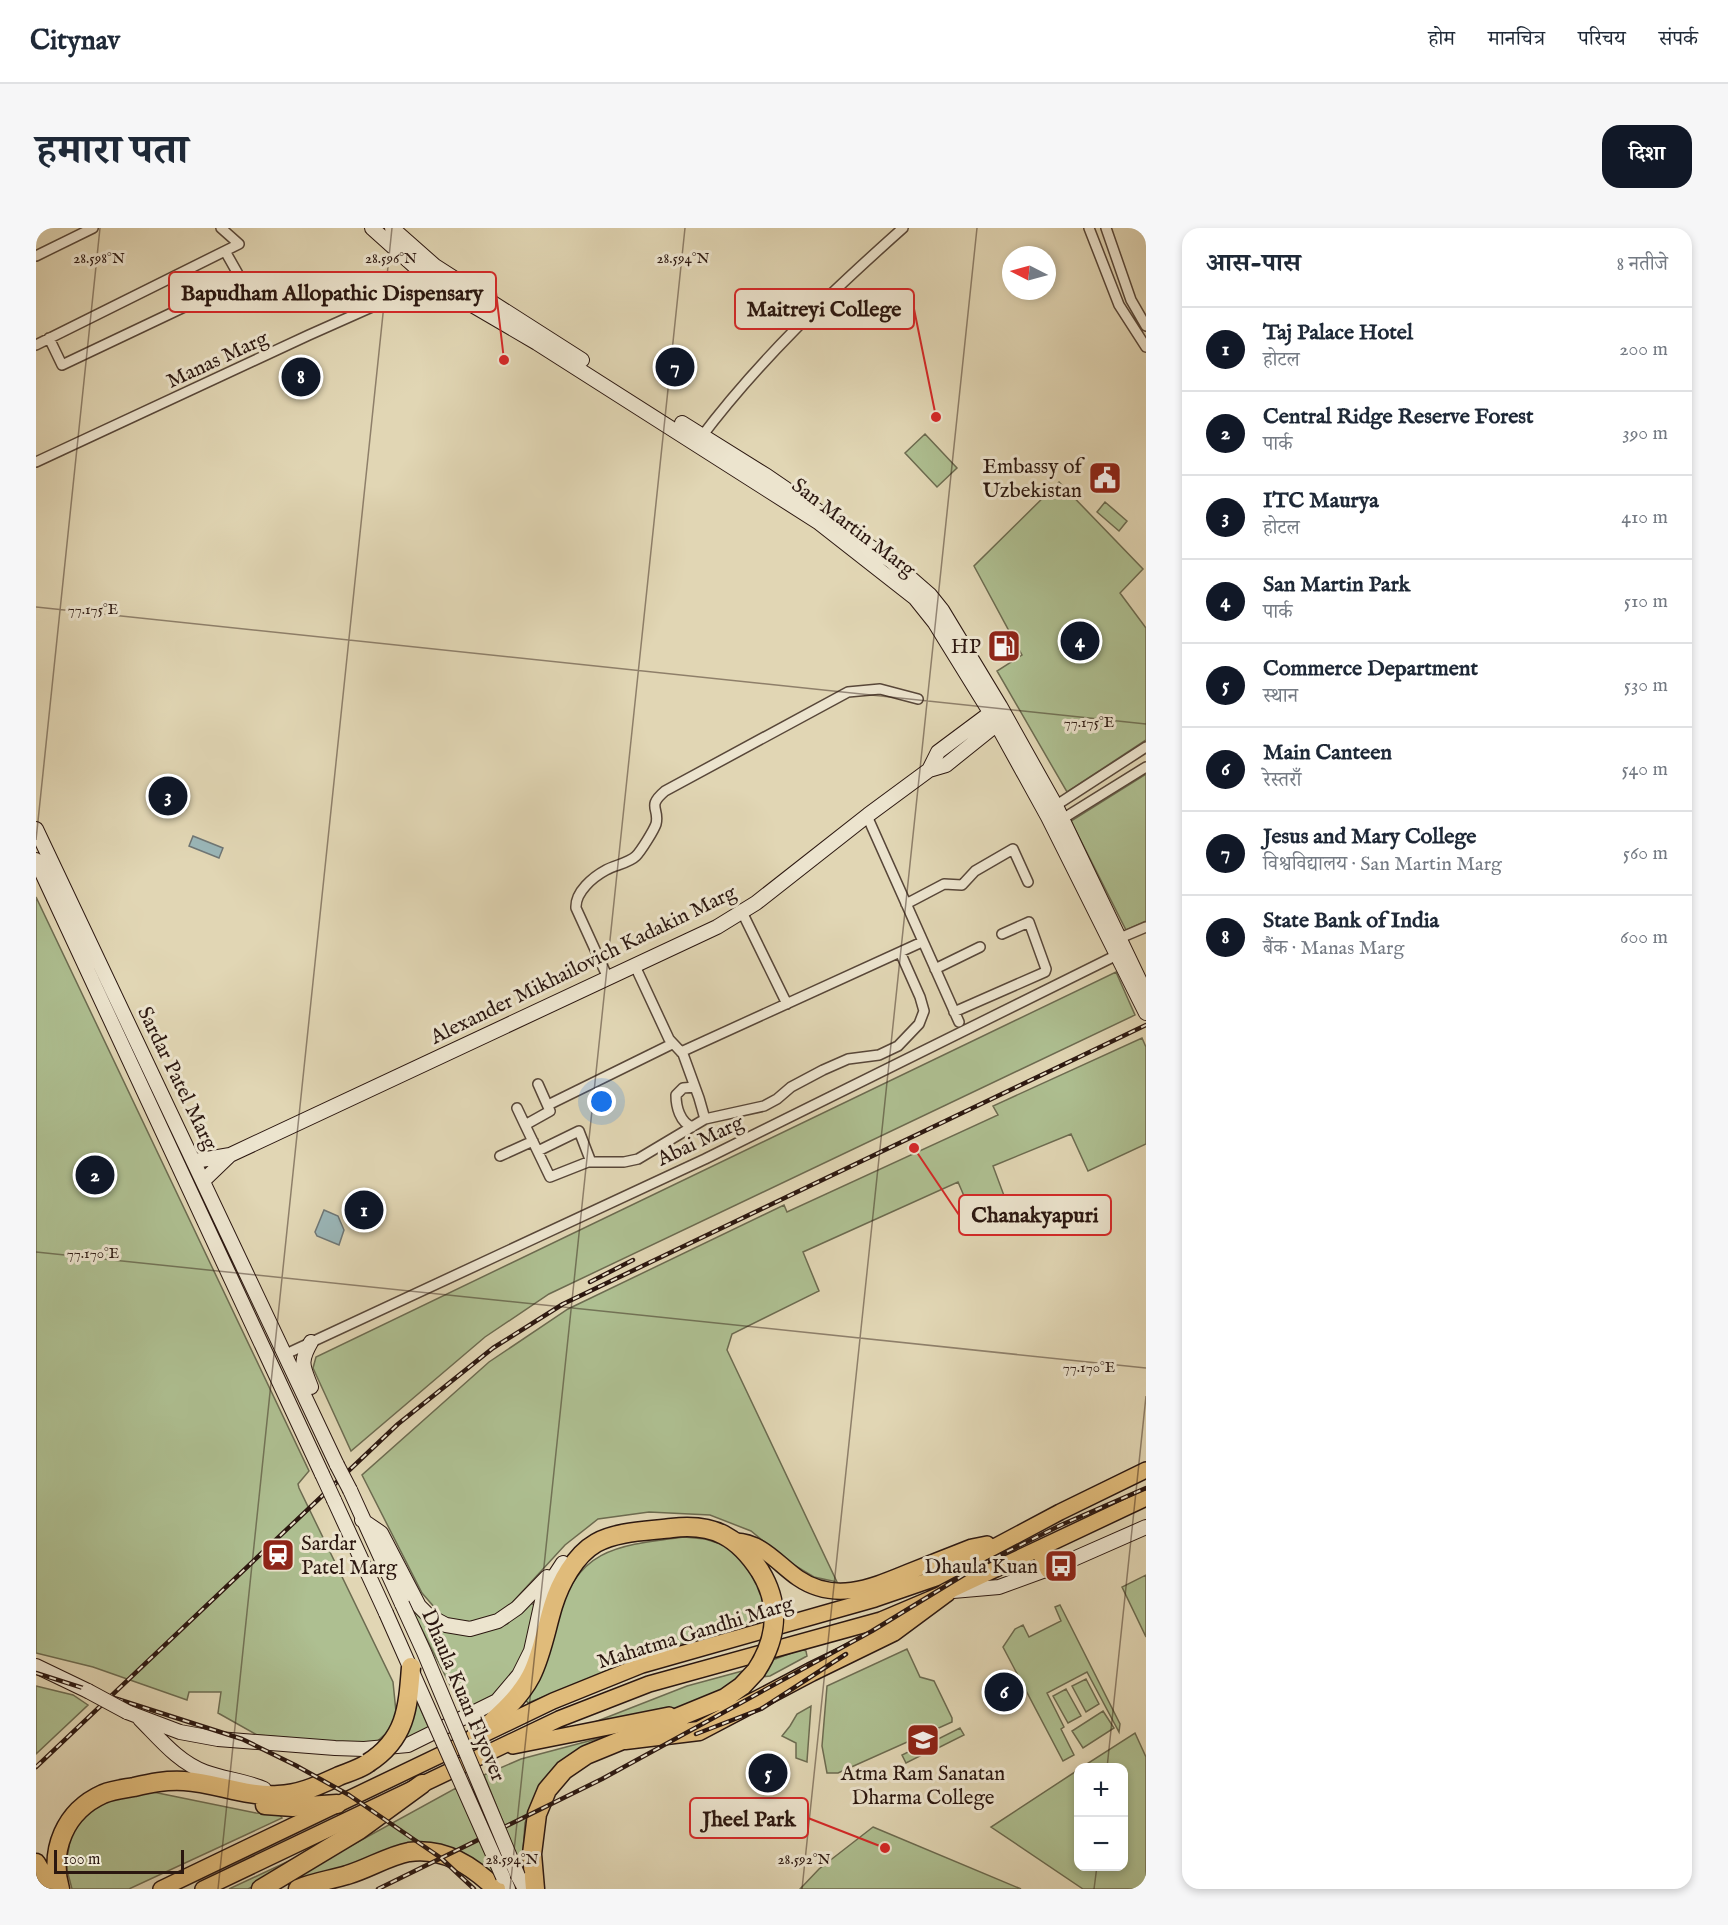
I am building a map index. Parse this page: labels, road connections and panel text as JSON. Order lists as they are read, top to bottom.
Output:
{
  "streets": {
    "main road": [
      "San Martin Marg",
      "Alexander Mikhailovich Kadakin Marg",
      "Sardar Patel Marg",
      "Mahatma Gandhi Marg",
      "Dhaula Kuan Flyover"
    ],
    "street": ["Manas Marg", "Abai Marg"]
  },
  "crossings": [
    ["Manas Marg", "San Martin Marg"],
    ["San Martin Marg", "Alexander Mikhailovich Kadakin Marg"],
    ["San Martin Marg", "Abai Marg"],
    ["Sardar Patel Marg", "Abai Marg"],
    ["Sardar Patel Marg", "Dhaula Kuan Flyover"]
  ],
  "places": {
    "other": [
      "Bapudham Allopathic Dispensary",
      "Maitreyi College",
      "Chanakyapuri",
      "Jheel Park"
    ],
    "public building": ["Embassy of Uzbekistan"],
    "fuel station": ["HP"],
    "station": ["Sardar Patel Marg"],
    "bus stop": ["Dhaula Kuan"],
    "school or university": ["Atma Ram Sanatan Dharma College"]
  },
  "scale_bar": "100 m",
  "north": "left",
  "page": {
    "header": "Citynav",
    "nav": [
      "होम",
      "मानचित्र",
      "परिचय",
      "संपर्क"
    ],
    "title": "हमारा पता",
    "buttons": "दिशा",
    "heading": ["आस-पास", "8 नतीजे"],
    "list": [
      {
        "mark": "1",
        "name": "Taj Palace Hotel",
        "note": "होटल",
        "value": "200 m"
      },
      {
        "mark": "2",
        "name": "Central Ridge Reserve Forest",
        "note": "पार्क",
        "value": "390 m"
      },
      {
        "mark": "3",
        "name": "ITC Maurya",
        "note": "होटल",
        "value": "410 m"
      },
      {
        "mark": "4",
        "name": "San Martin Park",
        "note": "पार्क",
        "value": "510 m"
      },
      {
        "mark": "5",
        "name": "Commerce Department",
        "note": "स्थान",
        "value": "530 m"
      },
      {
        "mark": "6",
        "name": "Main Canteen",
        "note": "रेस्तराँ",
        "value": "540 m"
      },
      {
        "mark": "7",
        "name": "Jesus and Mary College",
        "note": "विश्वविद्यालय · San Martin Marg",
        "value": "560 m"
      },
      {
        "mark": "8",
        "name": "State Bank of India",
        "note": "बैंक · Manas Marg",
        "value": "600 m"
      }
    ],
    "pins": [
      "7",
      "8",
      "4",
      "3",
      "2",
      "1",
      "6",
      "5"
    ],
    "map_buttons": ["+", "−"],
    "scale": "100 m"
  },
  "coordinates": [
    "28.598°N",
    "28.596°N",
    "28.594°N",
    "77.175°E",
    "77.170°E",
    "28.592°N"
  ]
}
